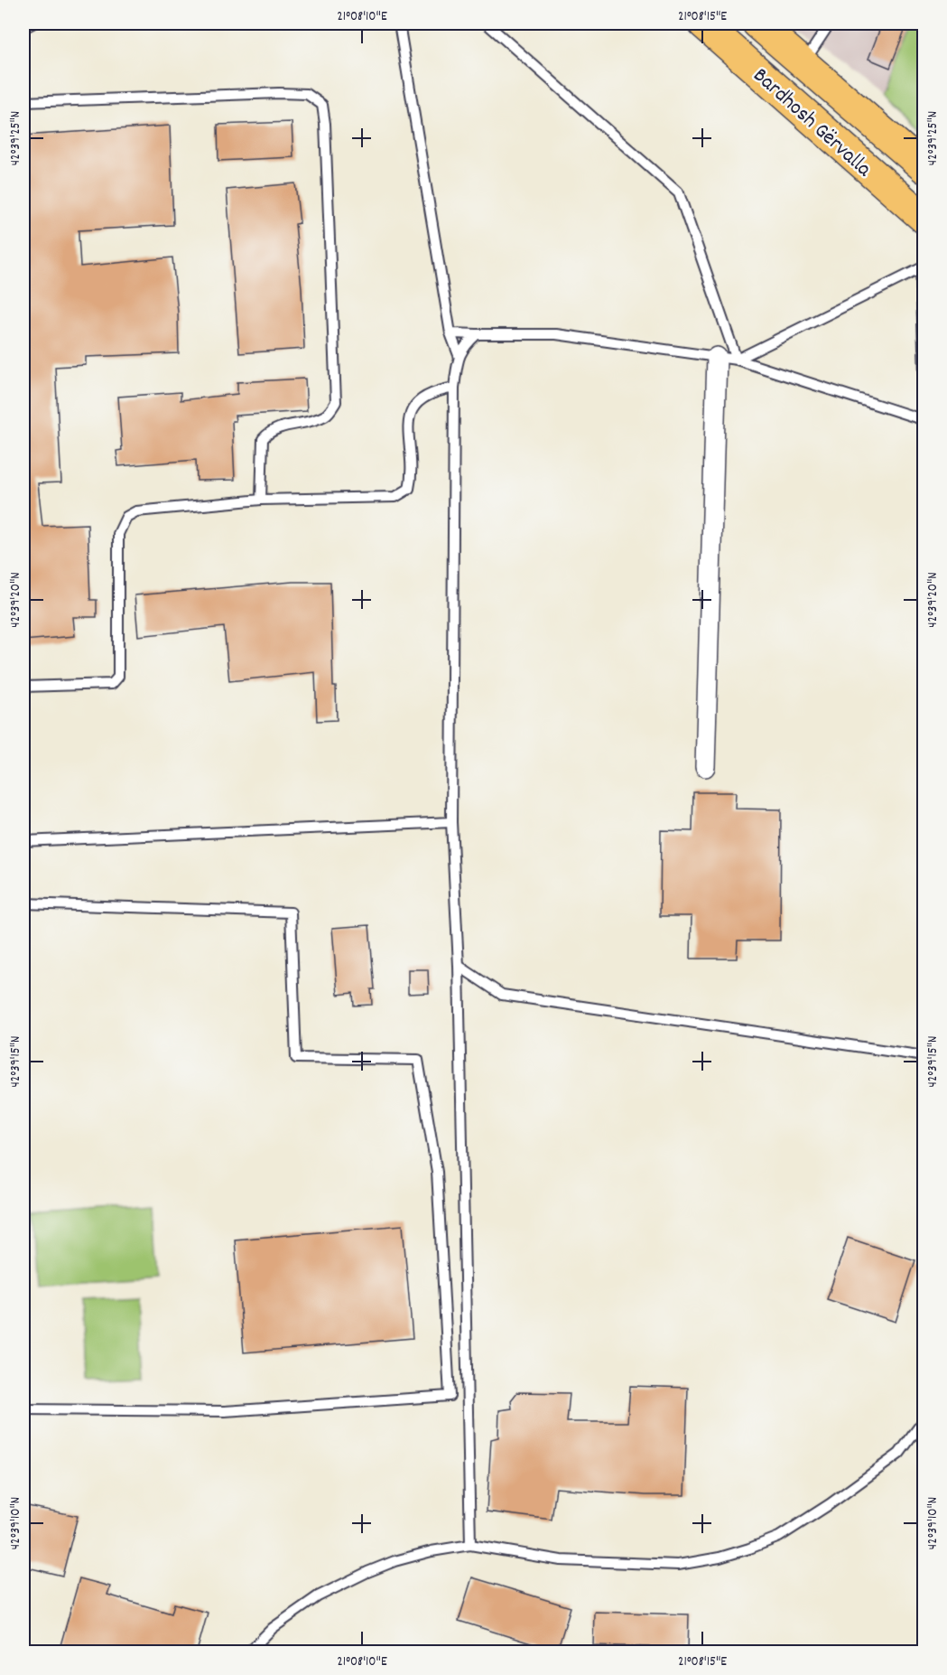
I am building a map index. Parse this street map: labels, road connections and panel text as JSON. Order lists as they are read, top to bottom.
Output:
{
  "streets": {
    "highway": ["Bardhosh Gërvalla"]
  },
  "coordinates": [
    "21°08'10\"E",
    "21°08'15\"E",
    "42°39'25\"N",
    "42°39'20\"N",
    "42°39'15\"N",
    "42°39'10\"N"
  ]
}
